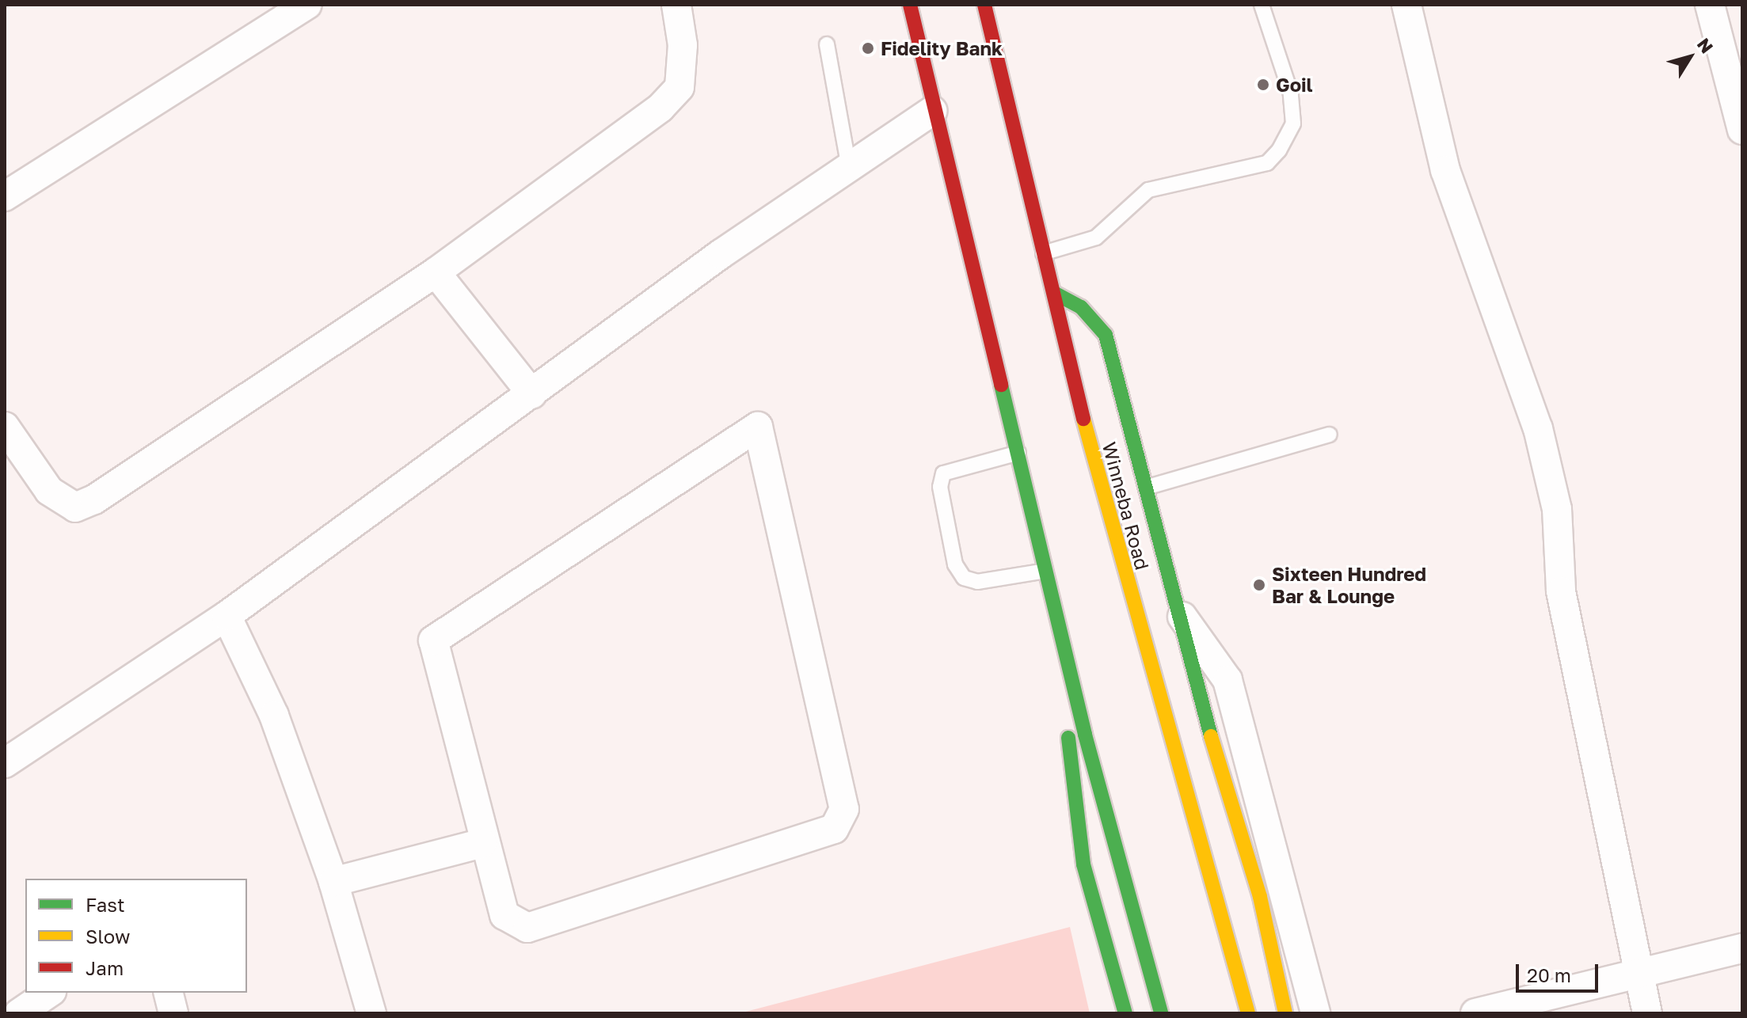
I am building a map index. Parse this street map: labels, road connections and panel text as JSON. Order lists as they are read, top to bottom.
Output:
{
  "streets": {
    "highway": ["Winneba Road"]
  },
  "places": ["Fidelity Bank", "Goil", "Sixteen Hundred Bar & Lounge"],
  "legend": ["Fast", "Slow", "Jam"],
  "scale_bar": "20 m",
  "north": "top right"
}
